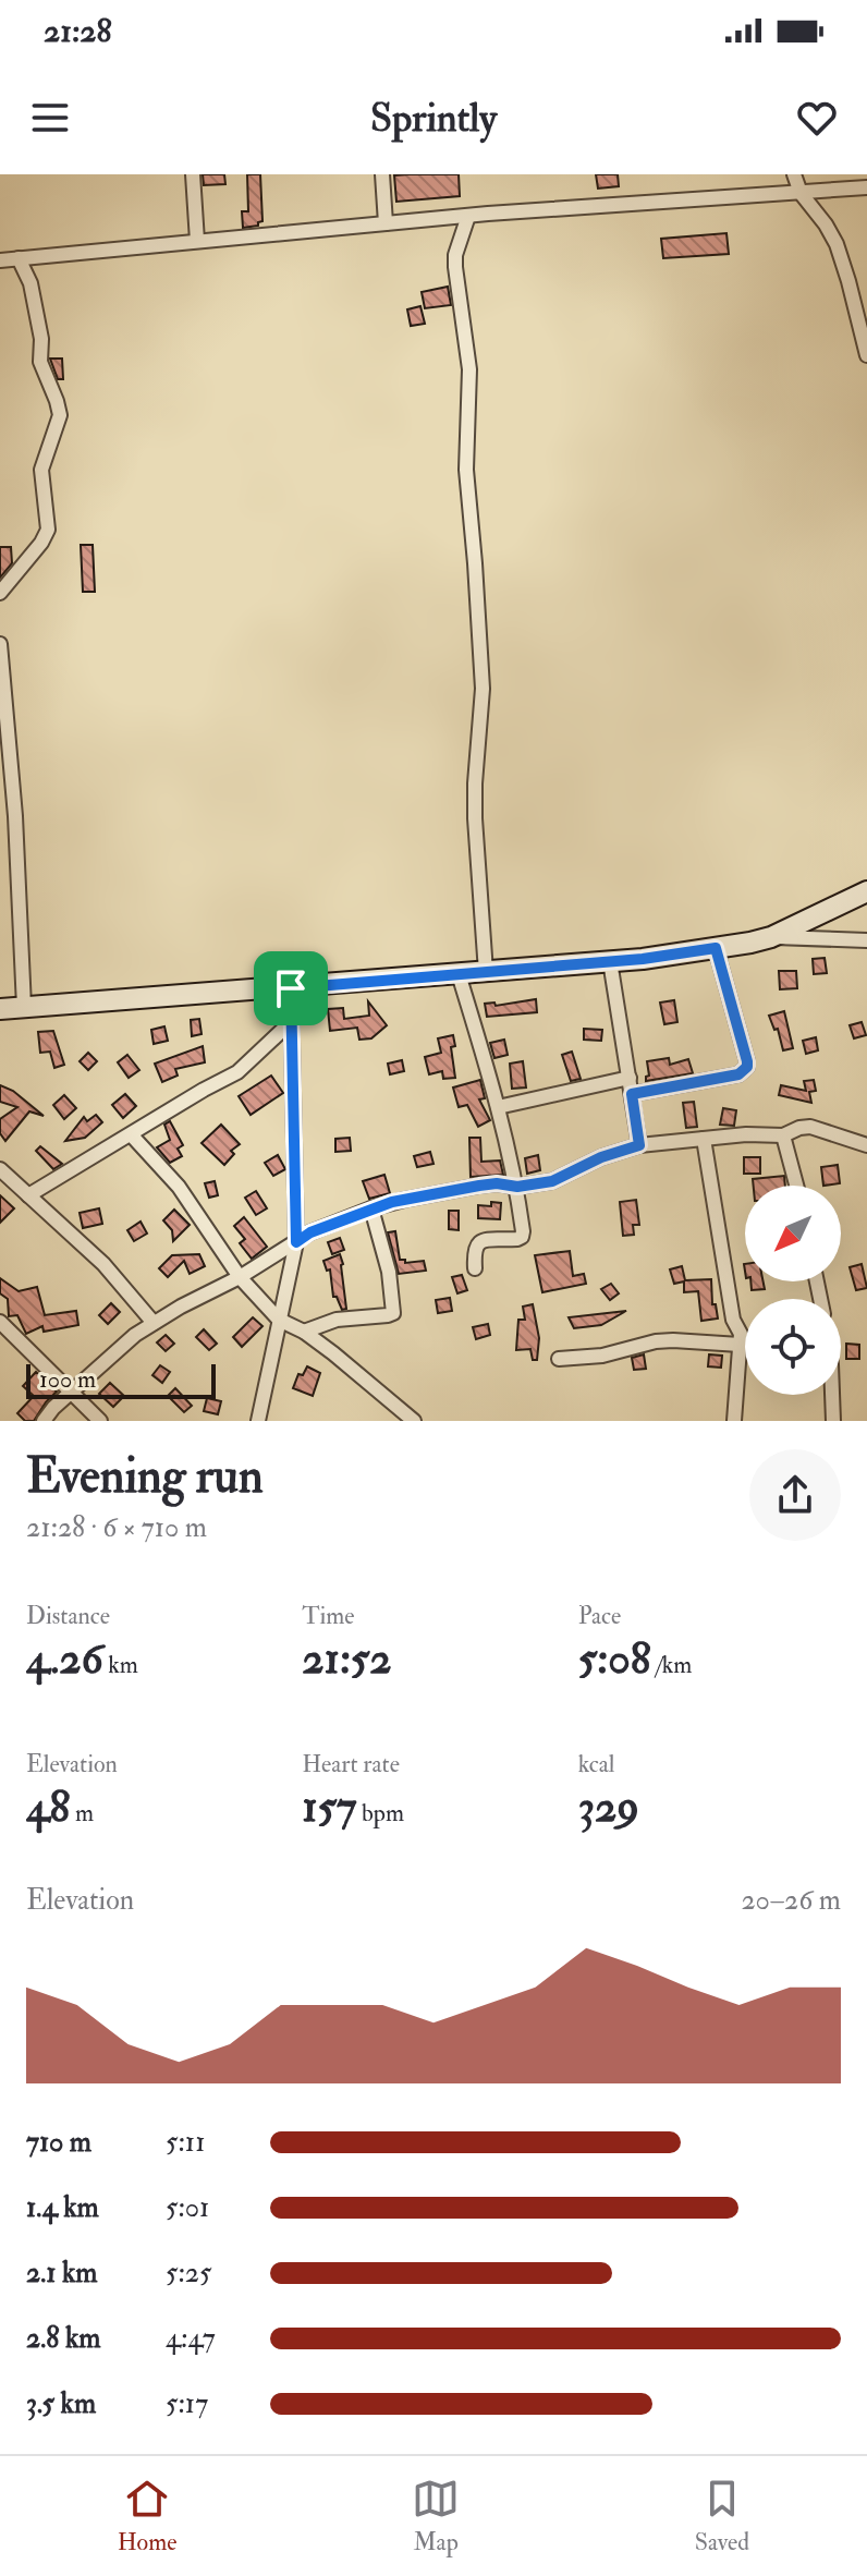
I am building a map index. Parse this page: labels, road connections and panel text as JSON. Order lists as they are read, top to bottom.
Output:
{
  "scale_bar": "100 m",
  "north": "bottom left",
  "page": {
    "status": "21:28",
    "header": "Sprintly",
    "scale": "100 m",
    "heading": ["Evening run", "21:28 · 6 × 710 m"],
    "stats": [
      ["Distance", "4.26 km"],
      ["Time", "21:52"],
      ["Pace", "5:08 /km"],
      ["Elevation", "48 m"],
      ["Heart rate", "157 bpm"],
      ["kcal", "329"]
    ],
    "chart": ["Elevation", "20–26 m"],
    "list": [
      {
        "name": "710 m",
        "note": "5:11"
      },
      {
        "name": "1.4 km",
        "note": "5:01"
      },
      {
        "name": "2.1 km",
        "note": "5:25"
      },
      {
        "name": "2.8 km",
        "note": "4:47"
      },
      {
        "name": "3.5 km",
        "note": "5:17"
      }
    ],
    "tabs": ["Home", "Map", "Saved"]
  }
}
